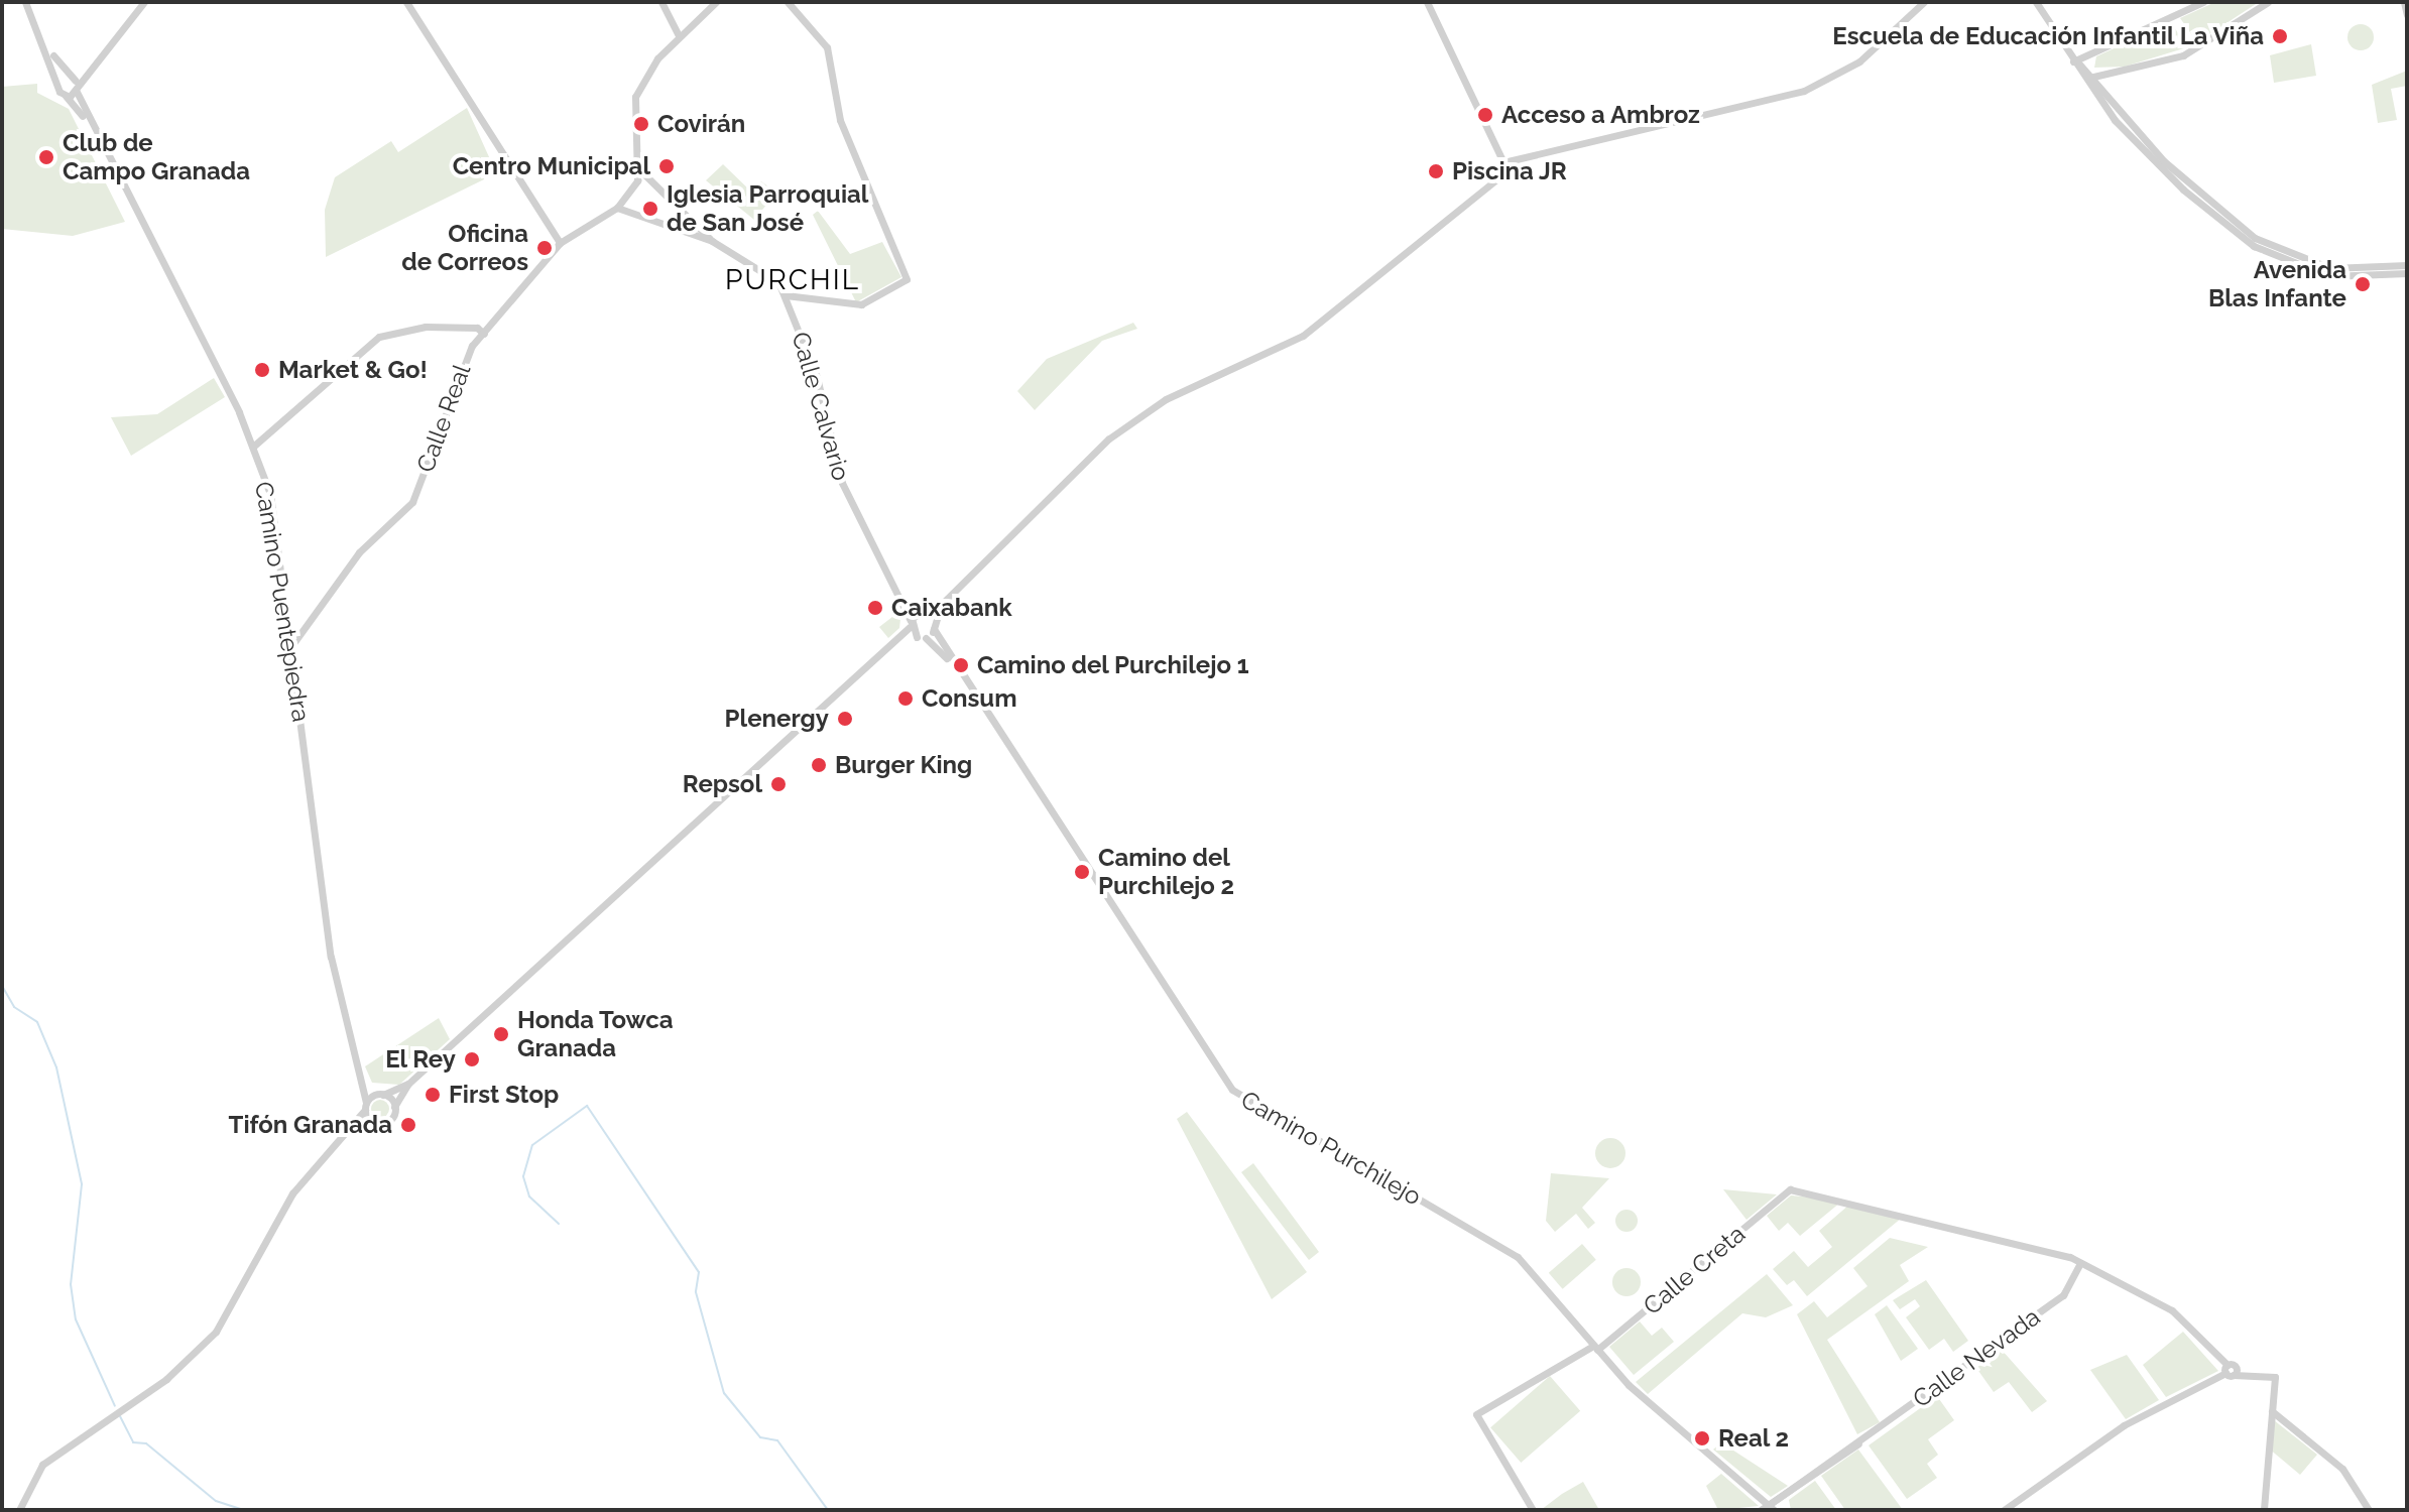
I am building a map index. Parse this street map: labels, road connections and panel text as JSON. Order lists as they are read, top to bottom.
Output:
{
  "streets": {
    "street": [
      "Calle Calvario",
      "Calle Real",
      "Camino Puentepiedra",
      "Camino Purchilejo",
      "Calle Creta",
      "Calle Nevada"
    ]
  },
  "crossings": [
    ["Calle Calvario", "Calle Real"],
    ["Calle Calvario", "Camino Purchilejo"],
    ["Calle Real", "Camino Puentepiedra"],
    ["Camino Purchilejo", "Calle Creta"],
    ["Camino Purchilejo", "Calle Nevada"],
    ["Calle Creta", "Calle Nevada"]
  ],
  "districts": ["PURCHIL"],
  "places": [
    "Escuela de Educación Infantil La Viña",
    "Acceso a Ambroz",
    "Covirán",
    "Club de Campo Granada",
    "Centro Municipal",
    "Piscina JR",
    "Iglesia Parroquial de San José",
    "Oficina de Correos",
    "Avenida Blas Infante",
    "Market & Go!",
    "Caixabank",
    "Camino del Purchilejo 1",
    "Consum",
    "Plenergy",
    "Burger King",
    "Repsol",
    "Camino del Purchilejo 2",
    "Honda Towca Granada",
    "El Rey",
    "First Stop",
    "Tifón Granada",
    "Real 2"
  ]
}
